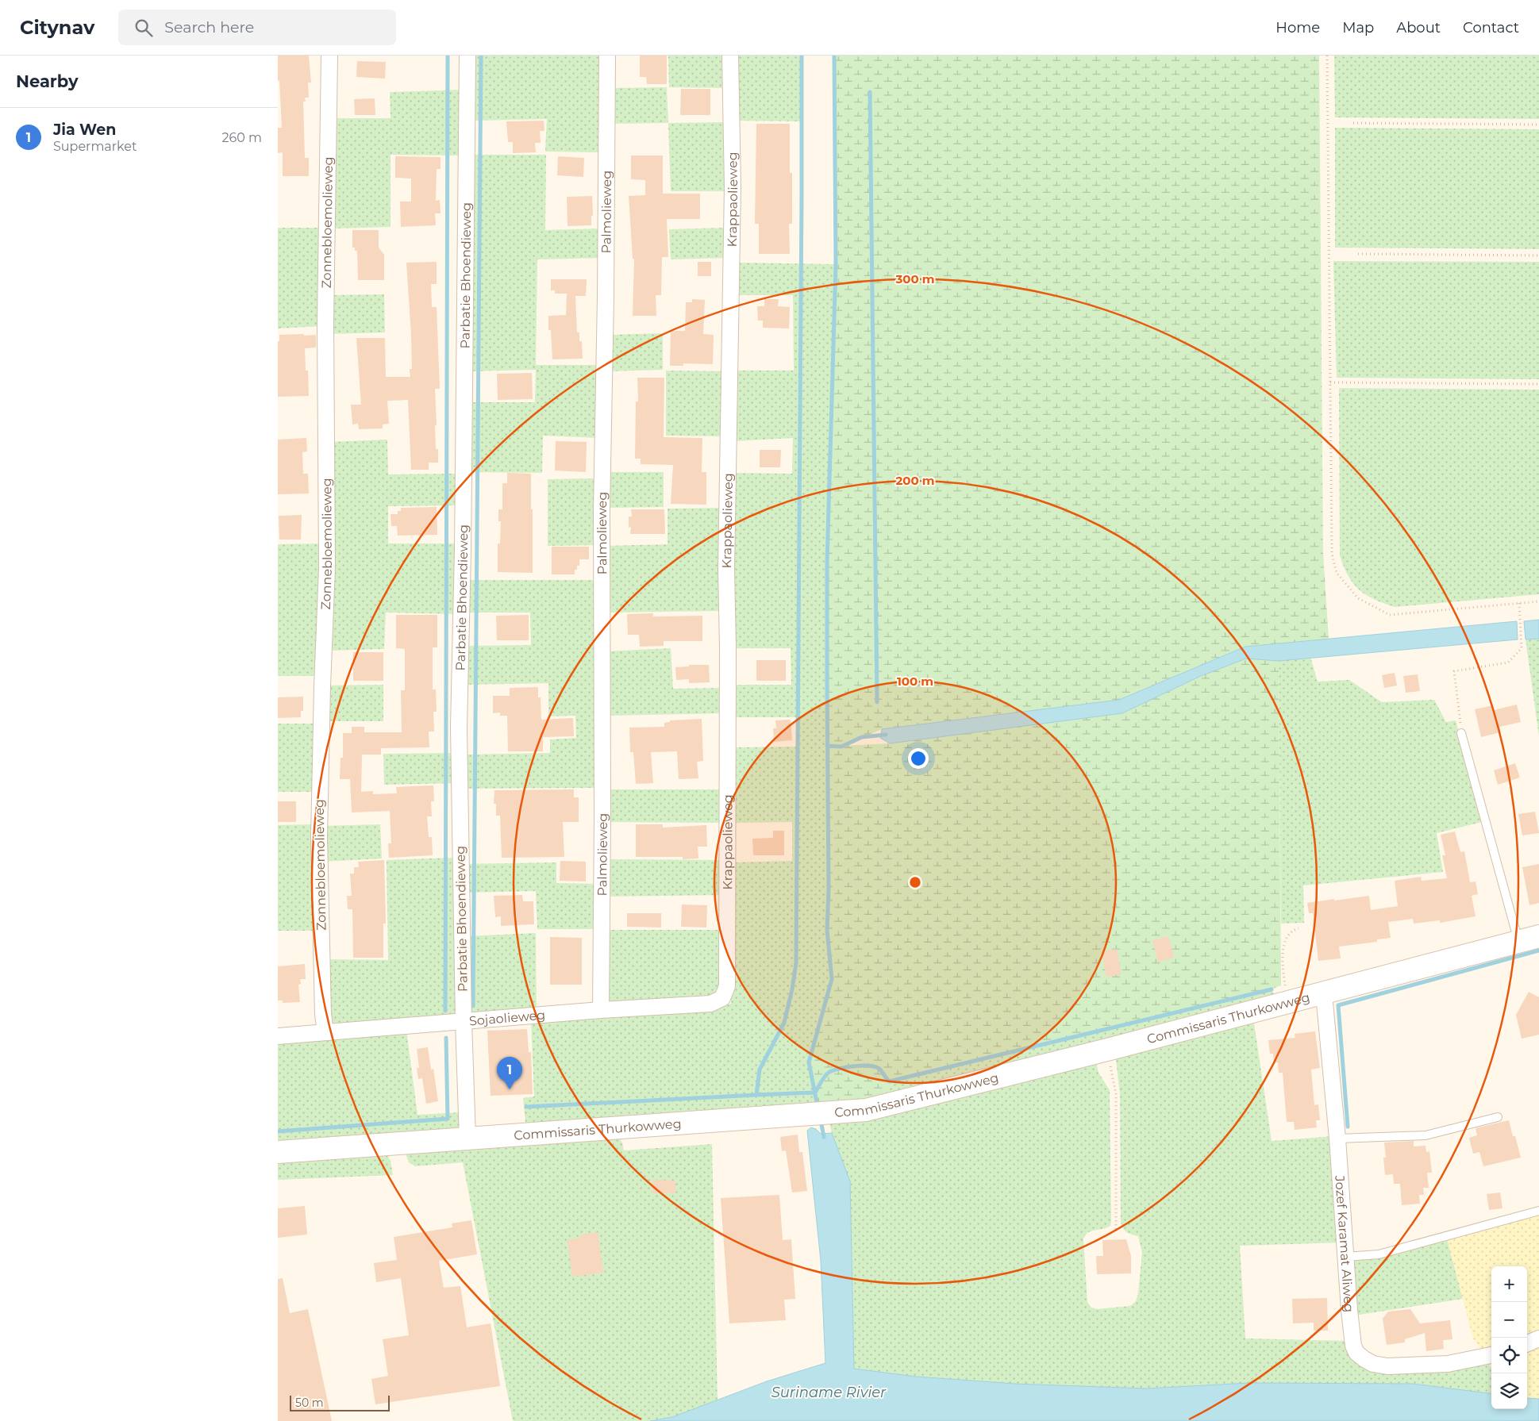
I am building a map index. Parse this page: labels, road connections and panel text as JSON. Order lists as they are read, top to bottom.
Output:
{
  "streets": {
    "main road": ["Commissaris Thurkowweg"],
    "street": [
      "Krappaolieweg",
      "Palmolieweg",
      "Zonnebloemolieweg",
      "Parbatie Bhoendieweg",
      "Sojaolieweg",
      "Jozef Karamat Aliweg"
    ]
  },
  "crossings": [
    ["Krappaolieweg", "Sojaolieweg"],
    ["Palmolieweg", "Sojaolieweg"],
    ["Zonnebloemolieweg", "Sojaolieweg"],
    ["Parbatie Bhoendieweg", "Sojaolieweg"],
    ["Parbatie Bhoendieweg", "Commissaris Thurkowweg"],
    ["Commissaris Thurkowweg", "Jozef Karamat Aliweg"]
  ],
  "water": ["Suriname Rivier"],
  "scale_bar": "50 m",
  "page": {
    "header": "Citynav",
    "search": "Search here",
    "nav": [
      "Home",
      "Map",
      "About",
      "Contact"
    ],
    "heading": "Nearby",
    "list": [
      {
        "mark": "1",
        "name": "Jia Wen",
        "note": "Supermarket",
        "value": "260 m"
      }
    ],
    "pins": "1",
    "map_buttons": ["+", "−"],
    "scale": "50 m"
  },
  "rings": ["300 m", "200 m", "100 m"]
}
